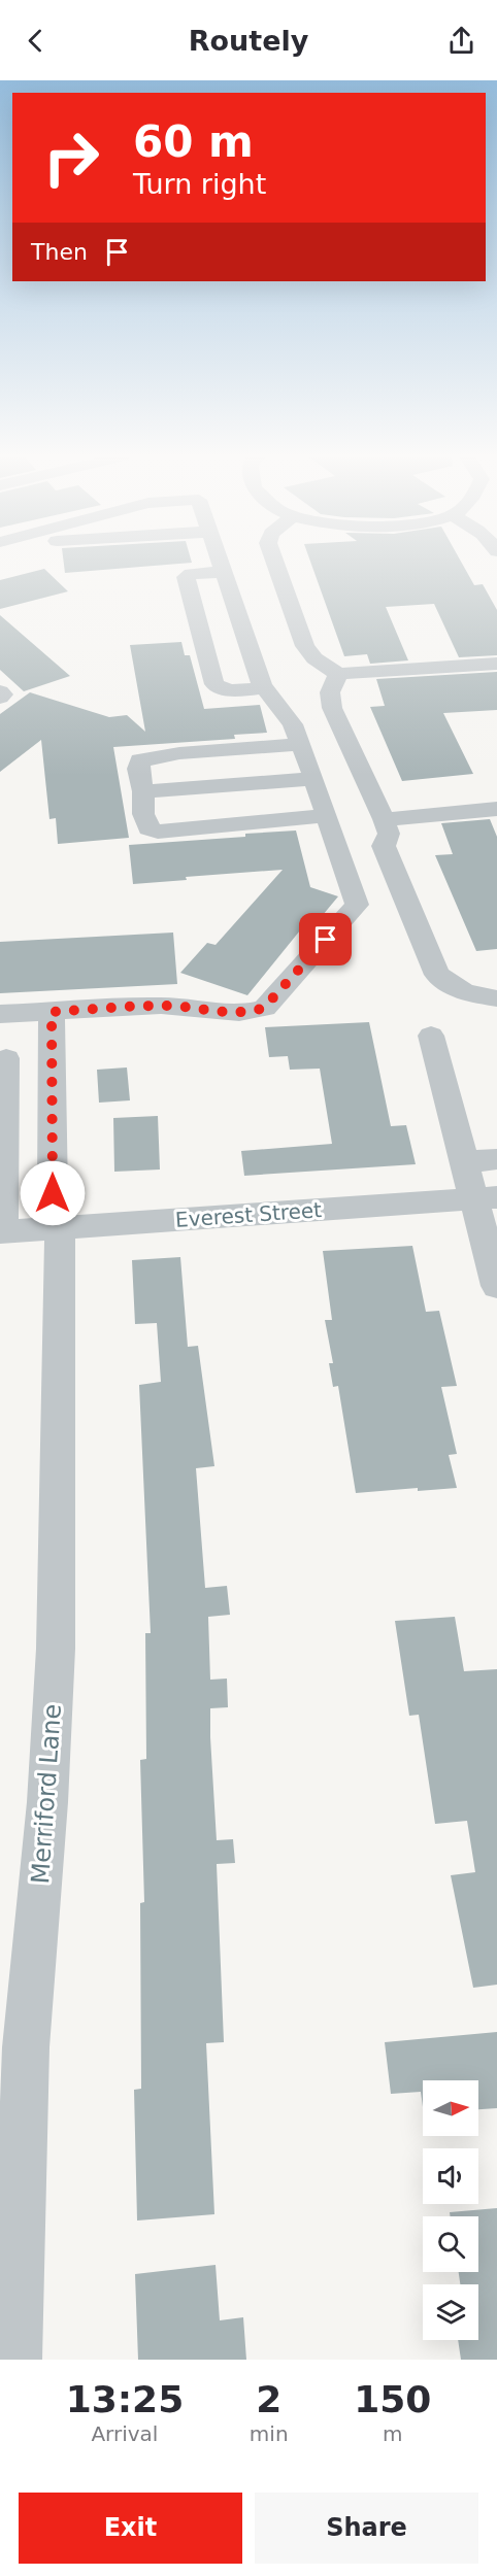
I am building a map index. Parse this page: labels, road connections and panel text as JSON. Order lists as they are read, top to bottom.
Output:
{
  "streets": {
    "street": ["Everest Street", "Merriford Lane"]
  },
  "crossings": [
    ["Everest Street", "Merriford Lane"]
  ],
  "north": "right",
  "page": {
    "header": "Routely",
    "turn": ["60 m", "Turn right"],
    "then": "Then",
    "eta": [
      "13:25",
      "Arrival",
      "2",
      "min",
      "150",
      "m"
    ],
    "buttons": ["Exit", "Share"]
  }
}
